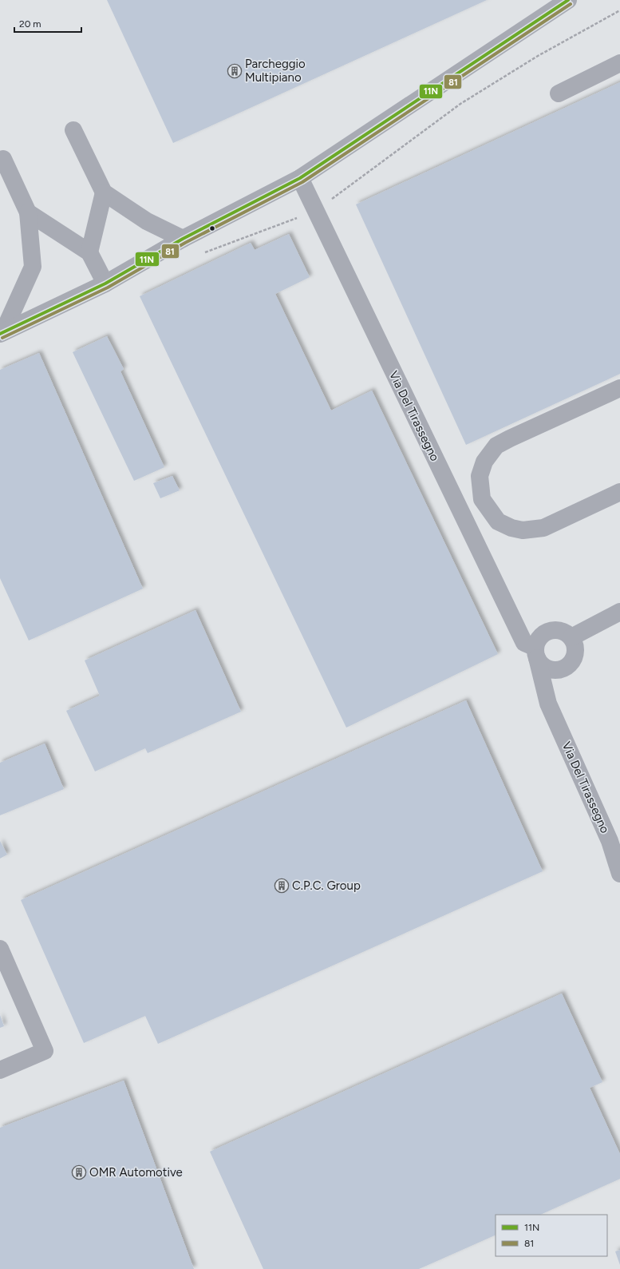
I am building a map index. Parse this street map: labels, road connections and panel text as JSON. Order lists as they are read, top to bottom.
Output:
{
  "streets": {
    "street": ["Via Del Tirassegno"]
  },
  "places": {
    "building": ["Parcheggio Multipiano", "C.P.C. Group", "OMR Automotive"]
  },
  "lines": ["transit line 11N", "transit line 81"],
  "legend": ["11N", "81"],
  "scale_bar": "20 m"
}
